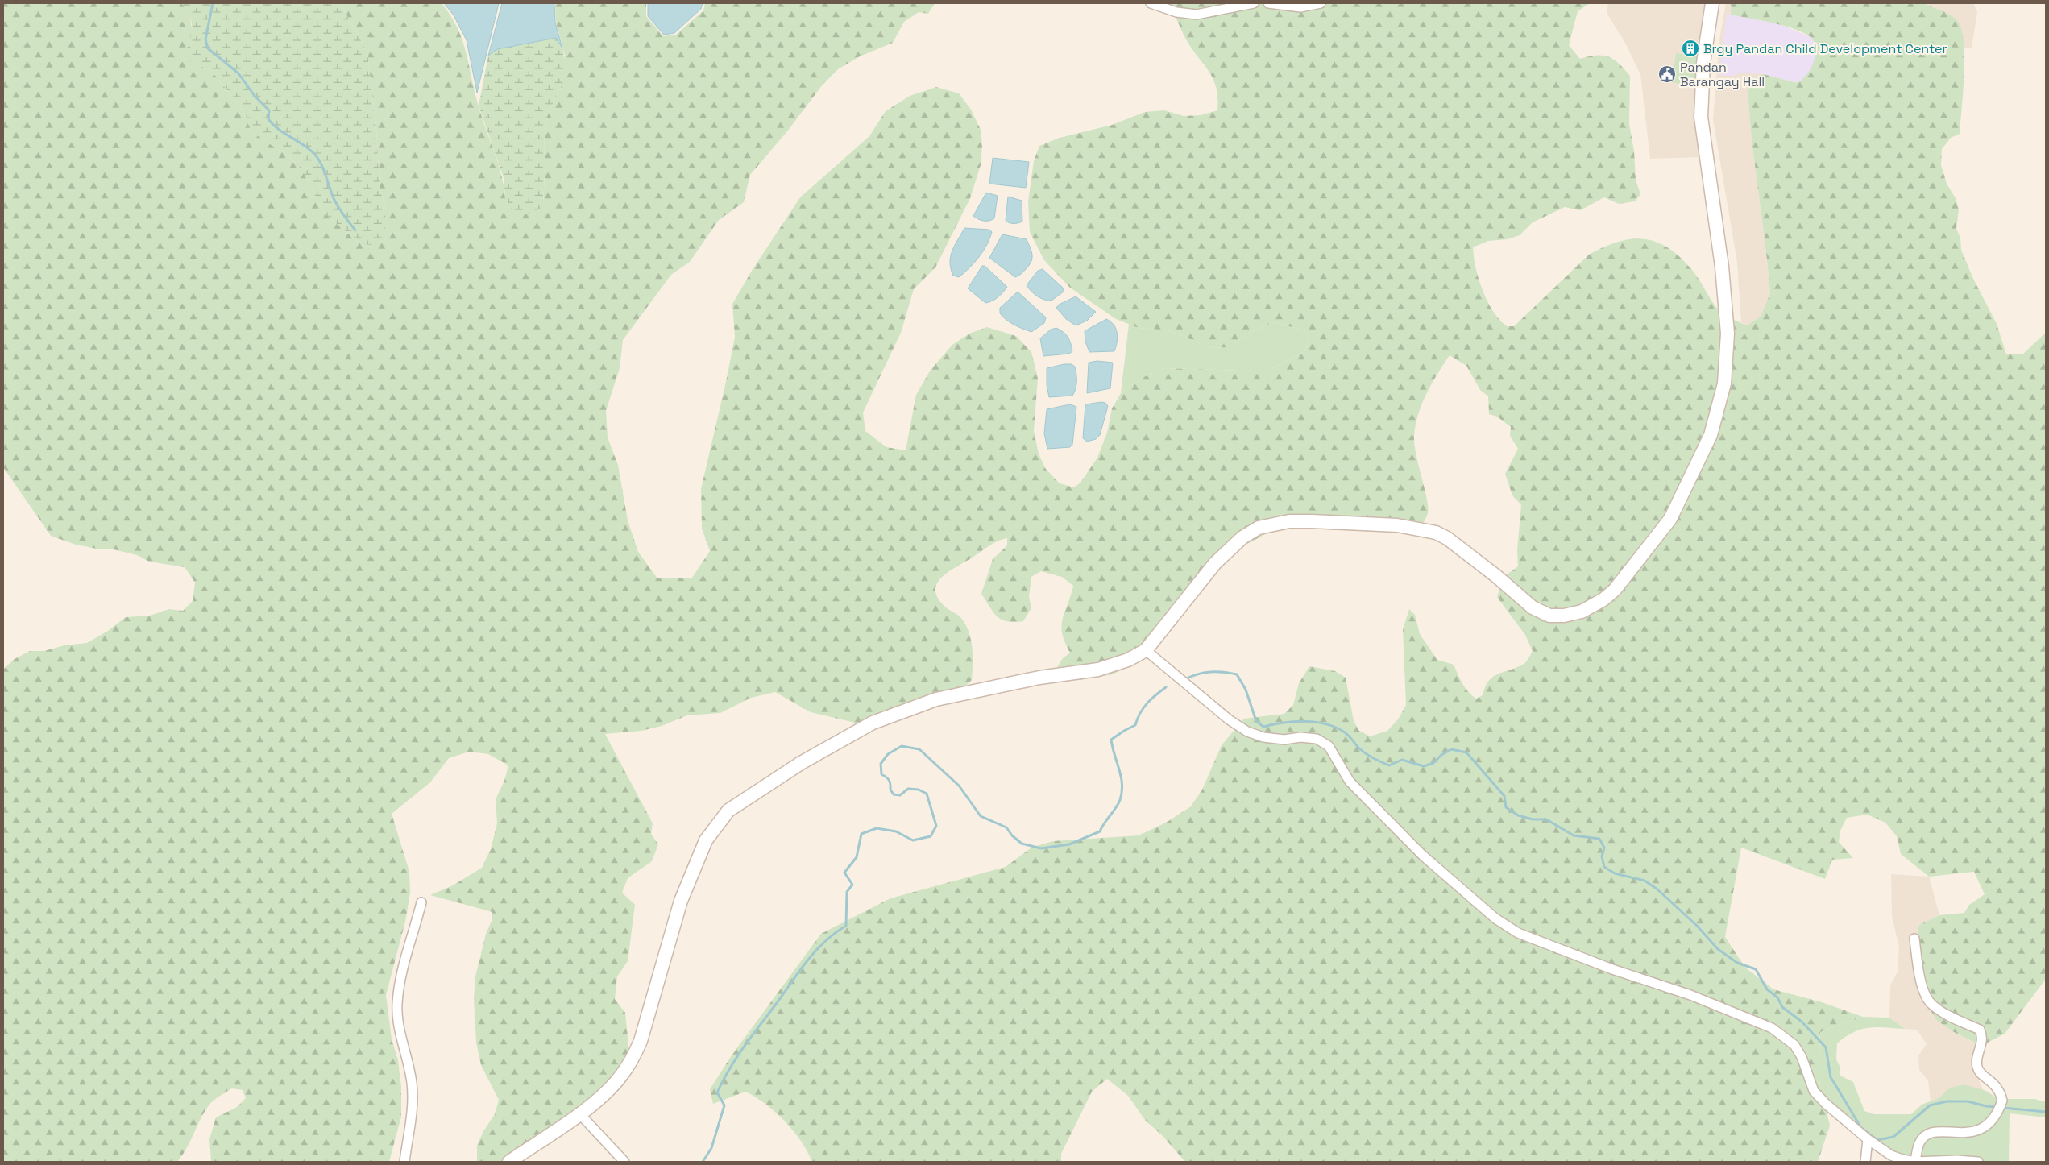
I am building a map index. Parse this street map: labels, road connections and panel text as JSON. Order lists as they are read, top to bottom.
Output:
{
  "places": {
    "building": ["Brgy Pandan Child Development Center"],
    "public building": ["Pandan Barangay Hall"]
  }
}
